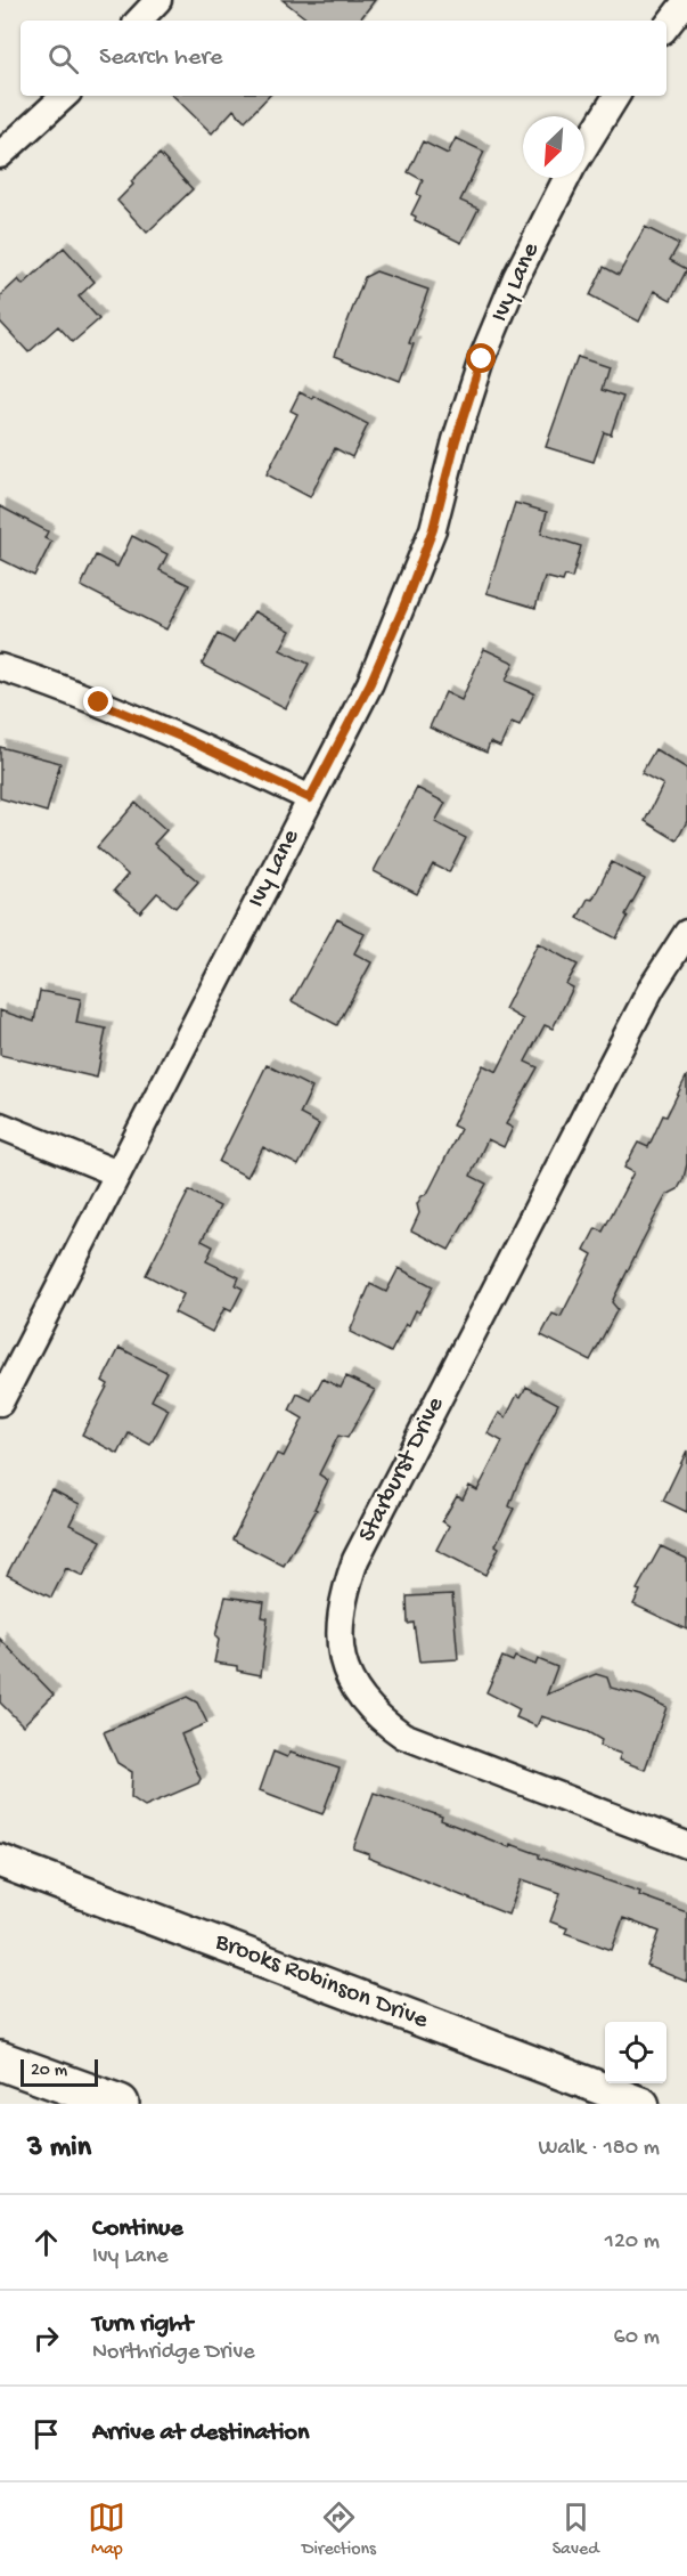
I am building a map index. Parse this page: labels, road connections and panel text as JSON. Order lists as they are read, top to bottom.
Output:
{
  "streets": {
    "main road": ["Brooks Robinson Drive"],
    "street": ["Ivy Lane", "Starburst Drive"]
  },
  "scale_bar": "20 m",
  "north": "bottom left",
  "page": {
    "search": "Search here",
    "scale": "20 m",
    "heading": ["3 min", "Walk · 180 m"],
    "list": [
      ["Continue", "Ivy Lane", "120 m"],
      ["Turn right", "Northridge Drive", "60 m"],
      "Arrive at destination"
    ],
    "nav": ["Map", "Directions", "Saved"]
  }
}
